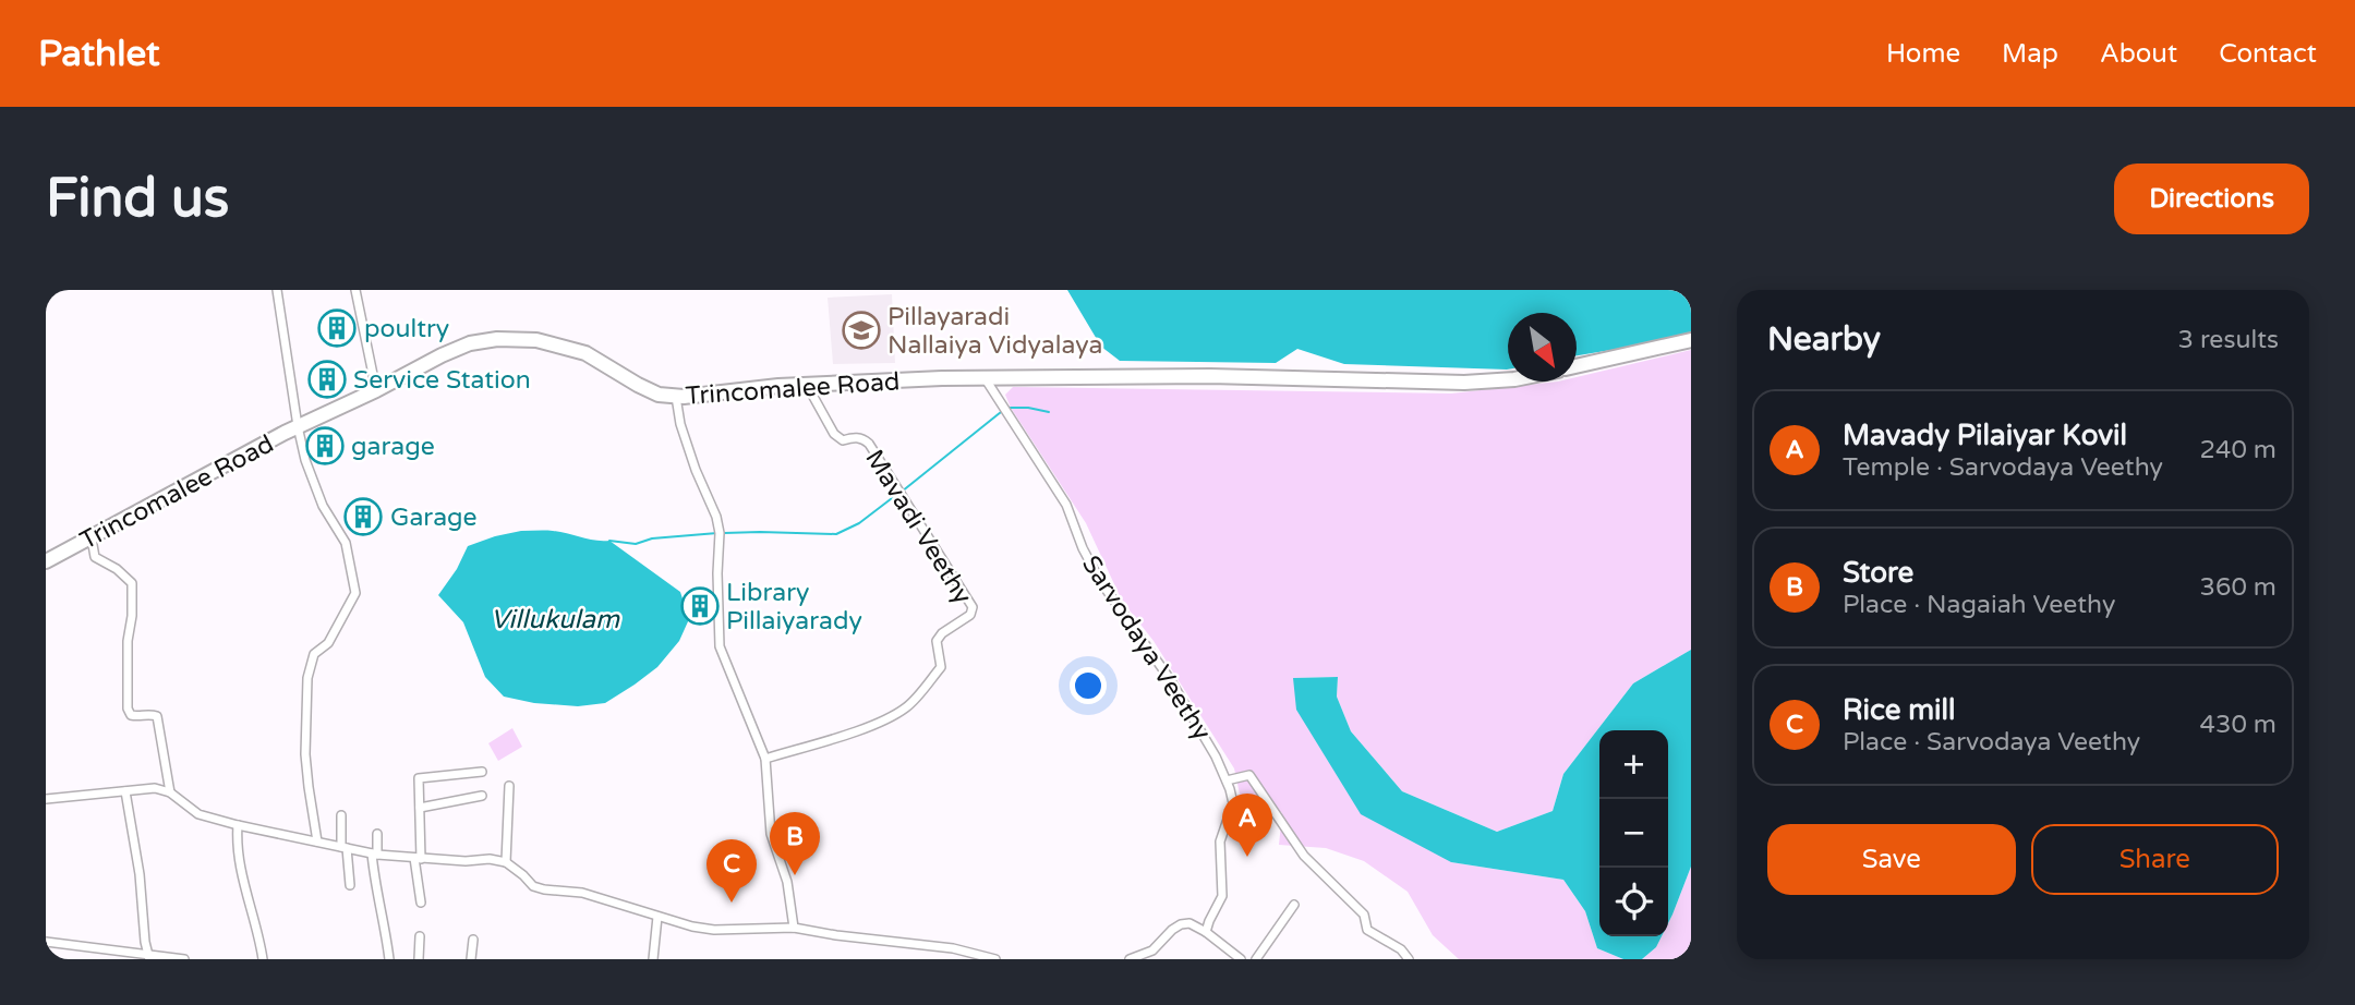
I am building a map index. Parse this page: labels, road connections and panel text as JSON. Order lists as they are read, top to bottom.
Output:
{
  "streets": {
    "highway": ["Trincomalee Road"],
    "street": ["Mavadi Veethy", "Sarvodaya Veethy"]
  },
  "crossings": [
    ["Trincomalee Road", "Mavadi Veethy"],
    ["Trincomalee Road", "Sarvodaya Veethy"]
  ],
  "water": ["Villukulam"],
  "places": {
    "building": [
      "poultry",
      "Service Station",
      "garage",
      "Garage",
      "Library Pillaiyarady"
    ],
    "school or university": ["Pillayaradi Nallaiya Vidyalaya"]
  },
  "north": "bottom right",
  "page": {
    "header": "Pathlet",
    "nav": [
      "Home",
      "Map",
      "About",
      "Contact"
    ],
    "buttons": [
      "Directions",
      ["Save", "Share"]
    ],
    "title": "Find us",
    "heading": ["Nearby", "3 results"],
    "list": [
      {
        "mark": "A",
        "name": "Mavady Pilaiyar Kovil",
        "note": "Temple · Sarvodaya Veethy",
        "value": "240 m"
      },
      {
        "mark": "B",
        "name": "Store",
        "note": "Place · Nagaiah Veethy",
        "value": "360 m"
      },
      {
        "mark": "C",
        "name": "Rice mill",
        "note": "Place · Sarvodaya Veethy",
        "value": "430 m"
      }
    ],
    "map_buttons": ["+", "−"],
    "pins": ["A", "B", "C"]
  }
}
